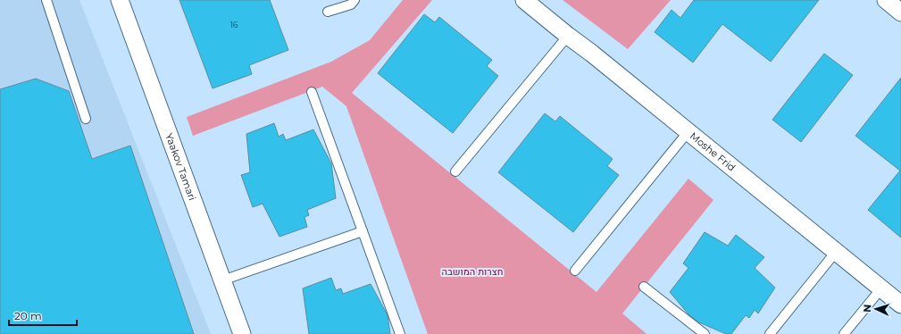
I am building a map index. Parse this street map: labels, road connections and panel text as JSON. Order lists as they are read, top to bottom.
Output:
{
  "streets": {
    "street": ["Moshe Frid", "Yaakov Tamari"]
  },
  "parks": ["חצרות המושבה"],
  "house_numbers": ["16"],
  "scale_bar": "20 m",
  "north": "left"
}
